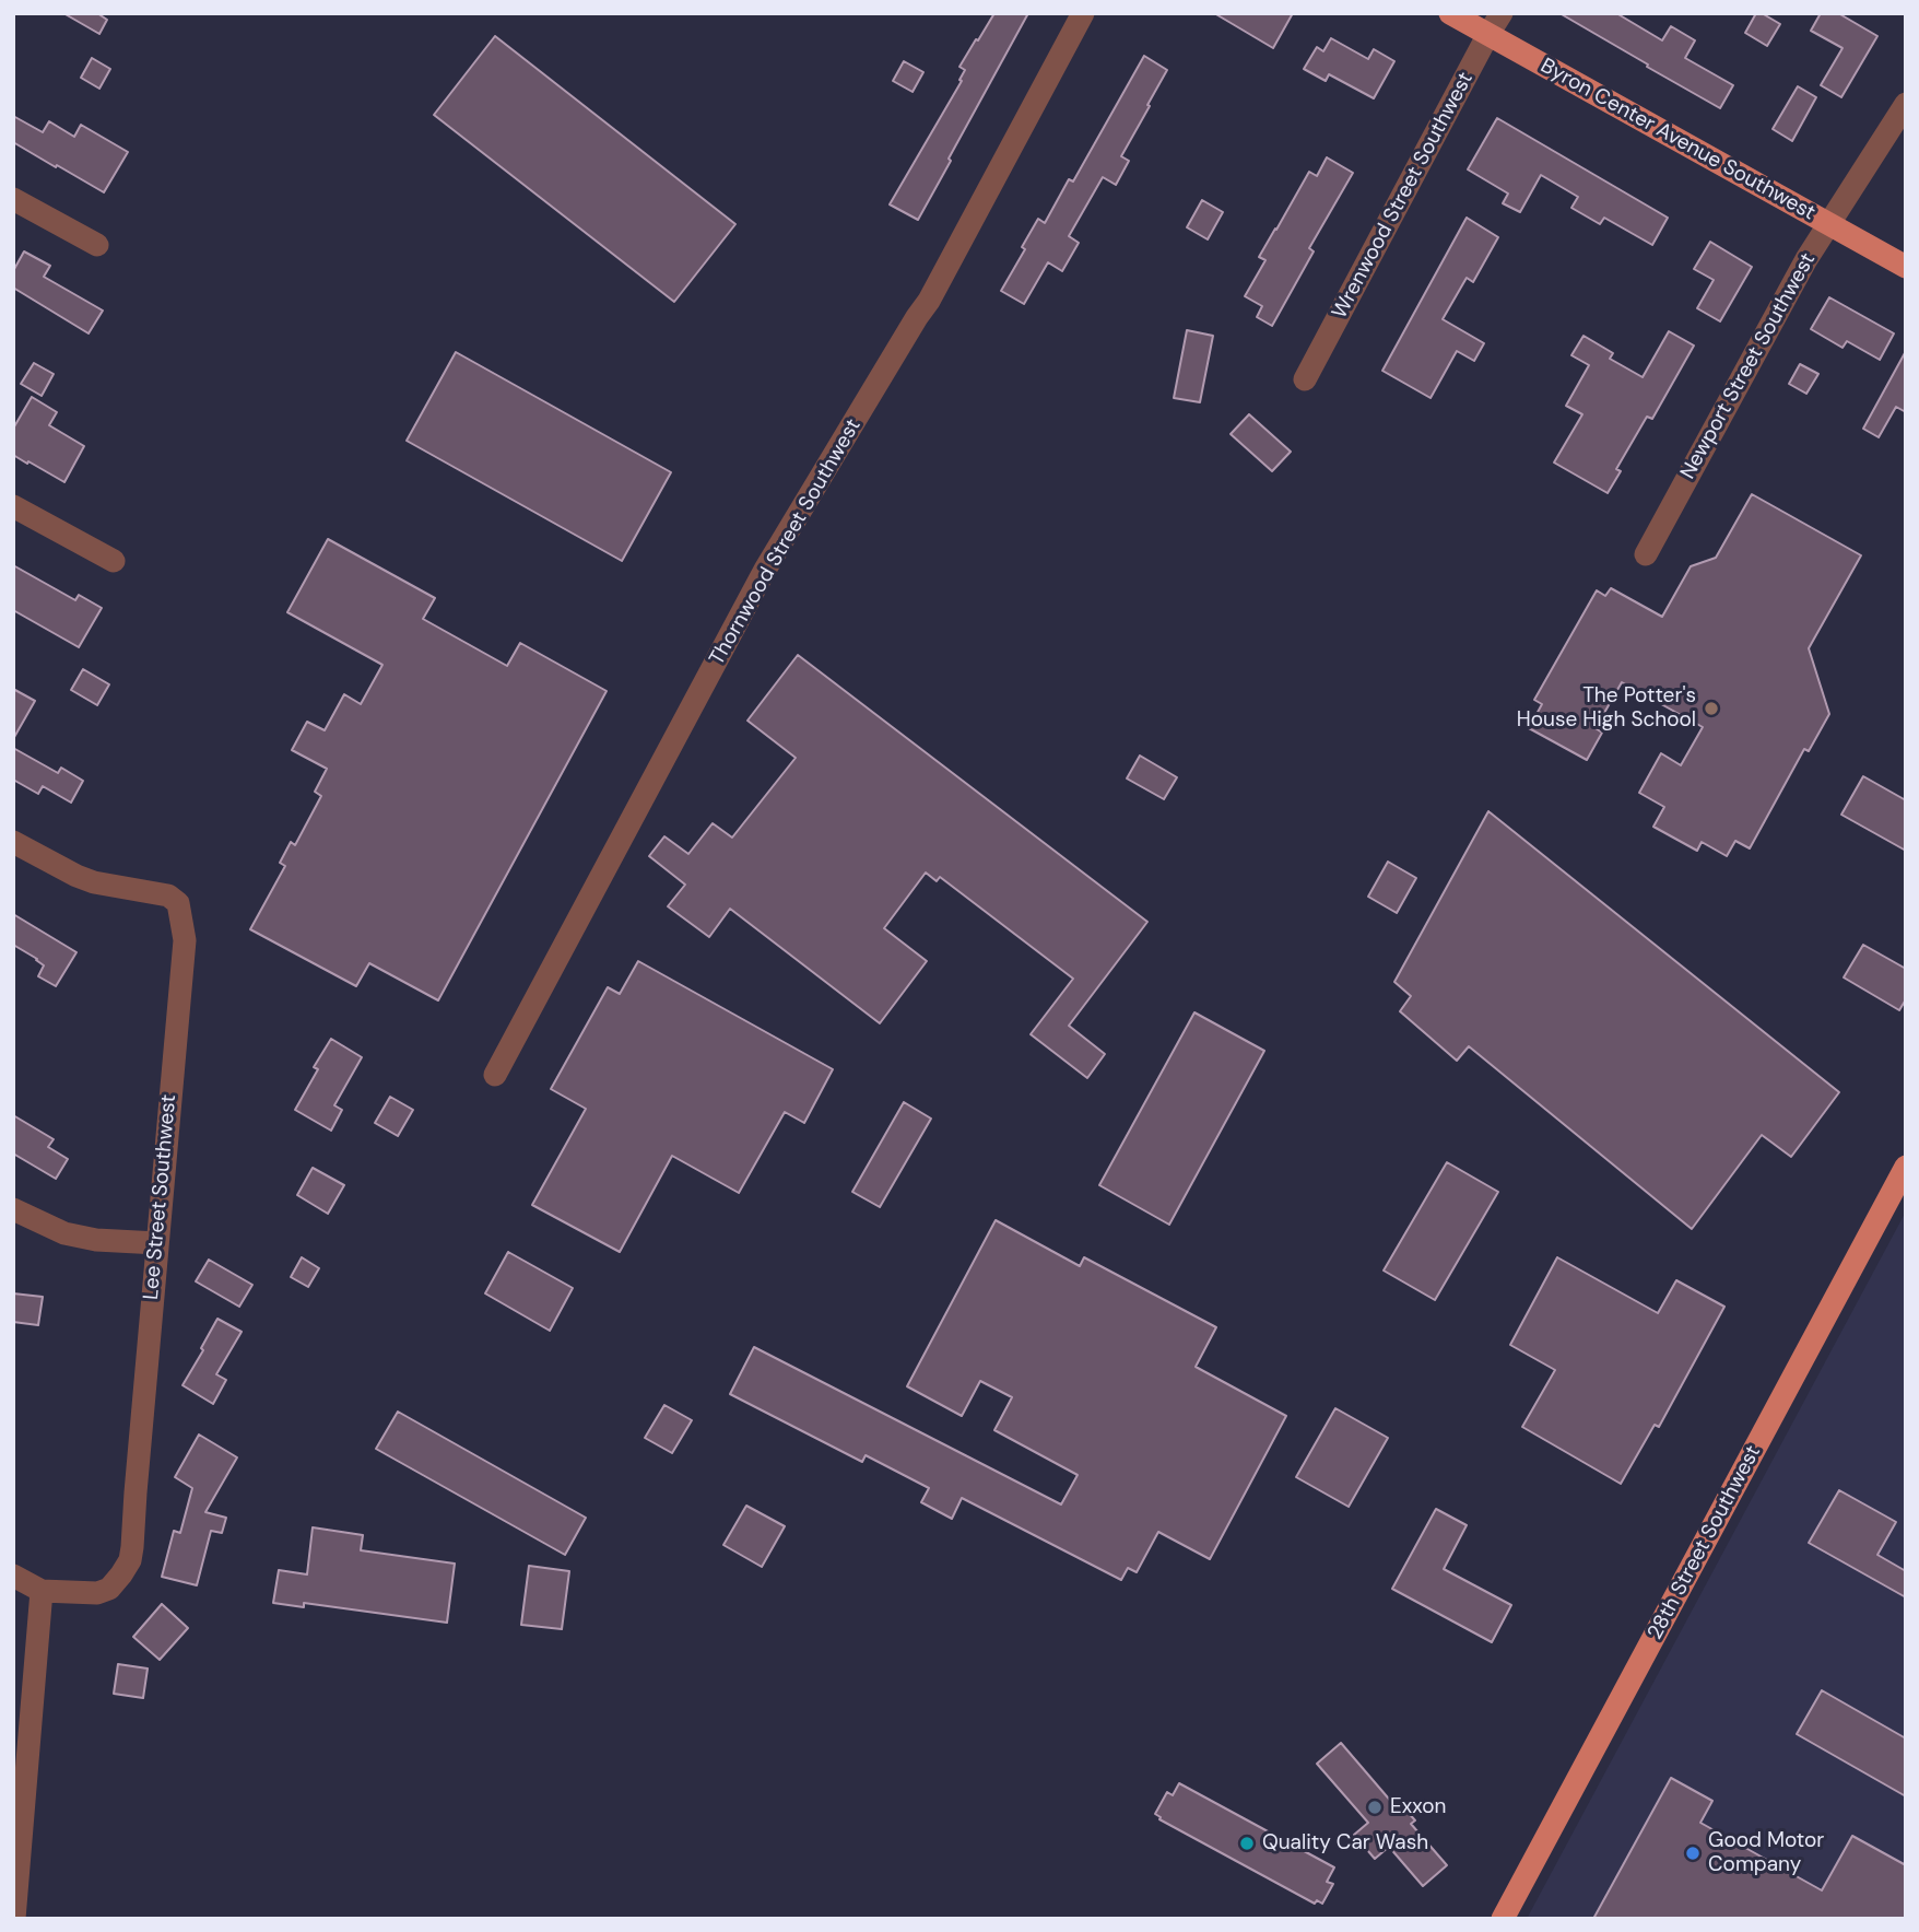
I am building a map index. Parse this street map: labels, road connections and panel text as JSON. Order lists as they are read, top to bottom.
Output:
{
  "streets": {
    "main road": ["Byron Center Avenue Southwest", "28th Street Southwest"],
    "street": [
      "Wrenwood Street Southwest",
      "Newport Street Southwest",
      "Thornwood Street Southwest",
      "Lee Street Southwest"
    ]
  },
  "crossings": [
    ["Byron Center Avenue Southwest", "Wrenwood Street Southwest"],
    ["Byron Center Avenue Southwest", "Newport Street Southwest"]
  ],
  "places": [
    "The Potter's House High School",
    "Exxon",
    "Quality Car Wash",
    "Good Motor Company"
  ]
}
